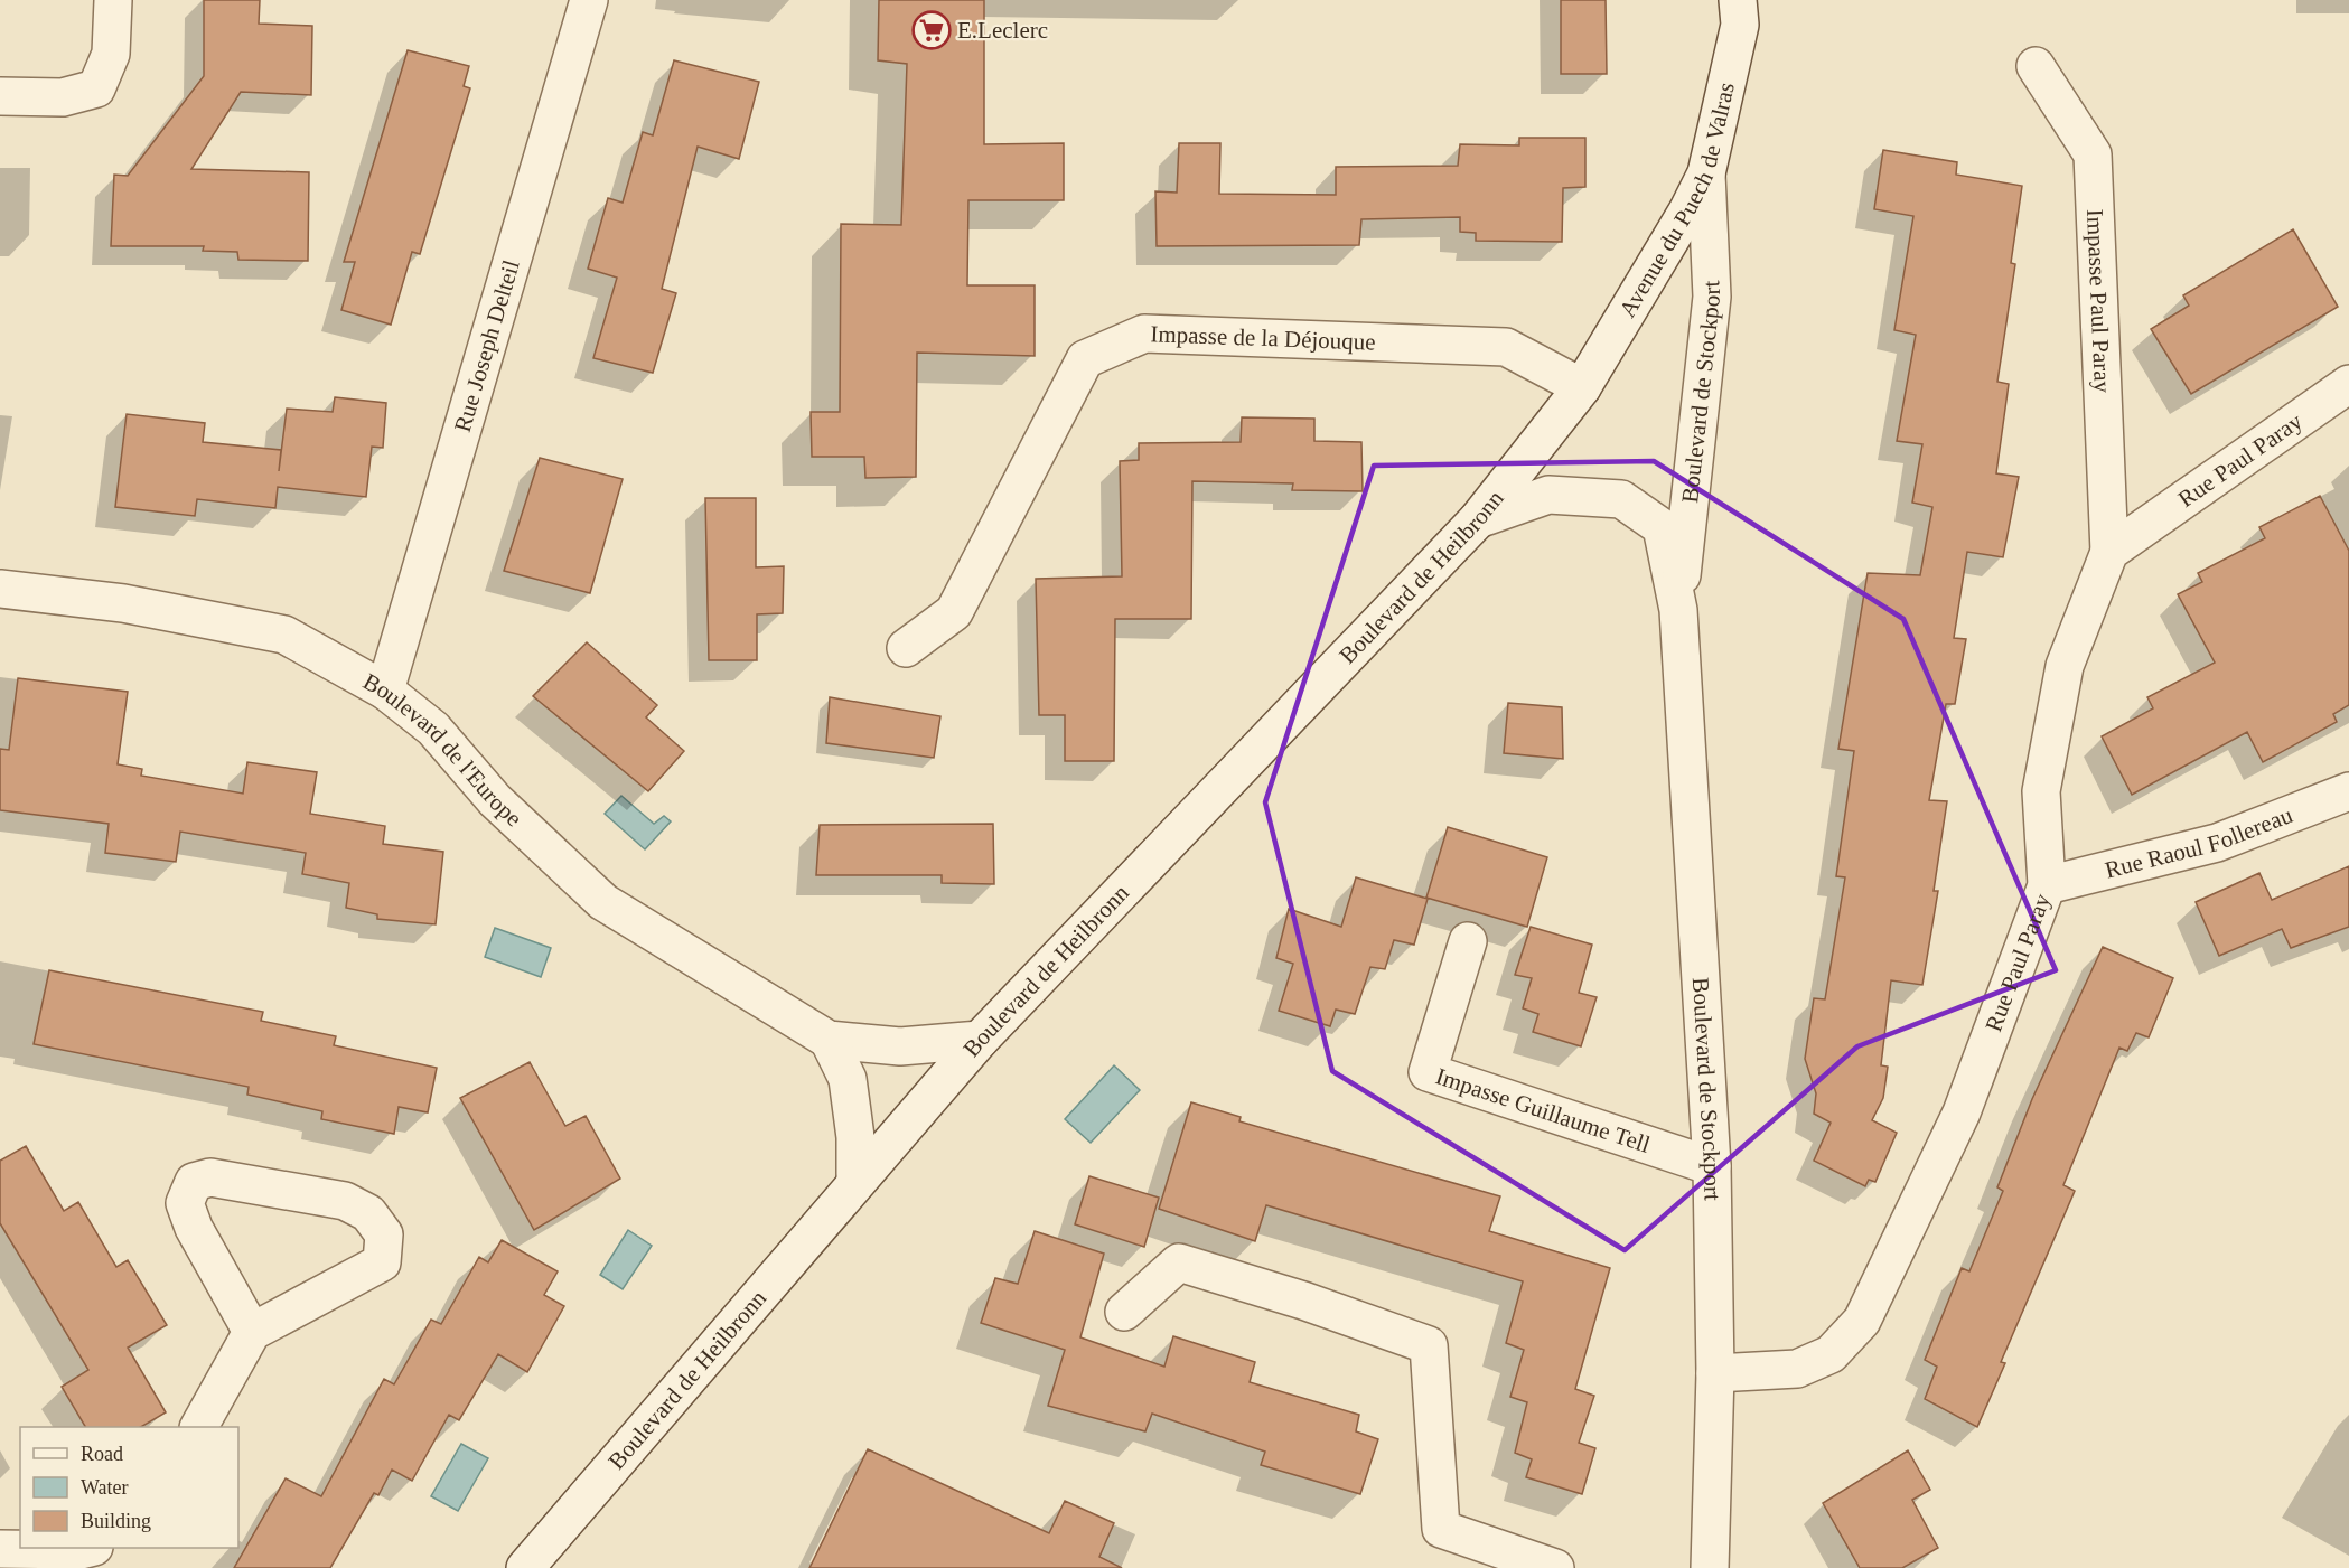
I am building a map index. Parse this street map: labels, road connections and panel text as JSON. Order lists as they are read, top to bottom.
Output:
{
  "streets": {
    "street": [
      "Avenue du Puech de Valras",
      "Impasse Paul Paray",
      "Impasse de la Déjouque",
      "Rue Joseph Delteil",
      "Boulevard de Stockport",
      "Rue Paul Paray",
      "Boulevard de Heilbronn",
      "Boulevard de l'Europe",
      "Rue Raoul Follereau",
      "Impasse Guillaume Tell"
    ]
  },
  "crossings": [
    ["Avenue du Puech de Valras", "Impasse de la Déjouque"],
    ["Avenue du Puech de Valras", "Boulevard de Stockport"],
    ["Avenue du Puech de Valras", "Boulevard de Heilbronn"],
    ["Impasse Paul Paray", "Rue Paul Paray"],
    ["Impasse de la Déjouque", "Boulevard de Heilbronn"],
    ["Rue Joseph Delteil", "Boulevard de l'Europe"],
    ["Boulevard de Stockport", "Rue Paul Paray"],
    ["Boulevard de Stockport", "Boulevard de Heilbronn"],
    ["Boulevard de Stockport", "Impasse Guillaume Tell"],
    ["Rue Paul Paray", "Rue Raoul Follereau"],
    ["Boulevard de Heilbronn", "Boulevard de l'Europe"]
  ],
  "places": {
    "supermarket": ["E.Leclerc"]
  },
  "legend": ["Road", "Water", "Building"]
}
